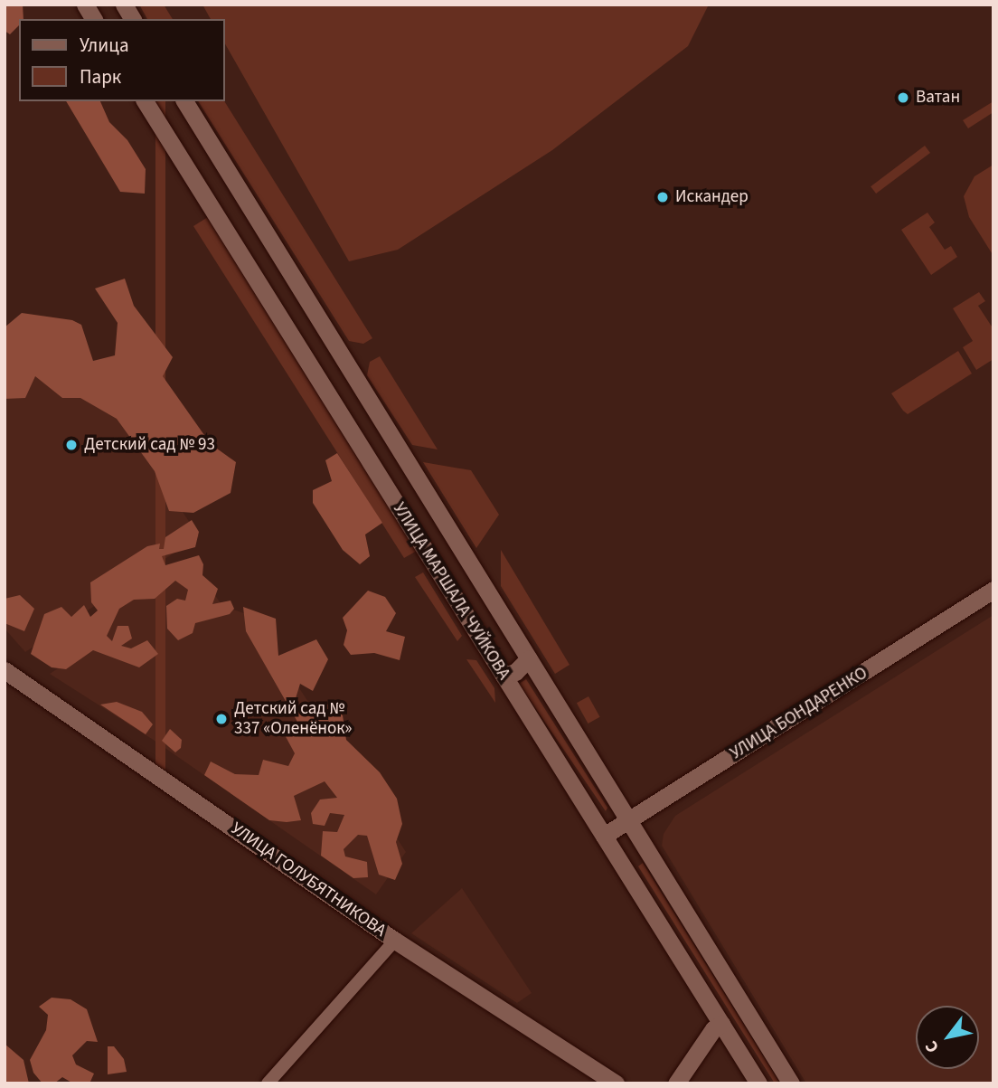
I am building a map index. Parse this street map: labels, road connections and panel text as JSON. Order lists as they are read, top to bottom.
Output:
{
  "streets": {
    "main road": ["УЛИЦА МАРШАЛА ЧУЙКОВА", "УЛИЦА БОНДАРЕНКО", "УЛИЦА ГОЛУБЯТНИКОВА"]
  },
  "crossings": [
    ["УЛИЦА МАРШАЛА ЧУЙКОВА", "УЛИЦА БОНДАРЕНКО"]
  ],
  "places": [
    "Ватан",
    "Искандер",
    "Детский сад № 93",
    "Детский сад № 337 «Оленёнок»"
  ],
  "legend": ["Улица", "Парк"],
  "north": "bottom left"
}
